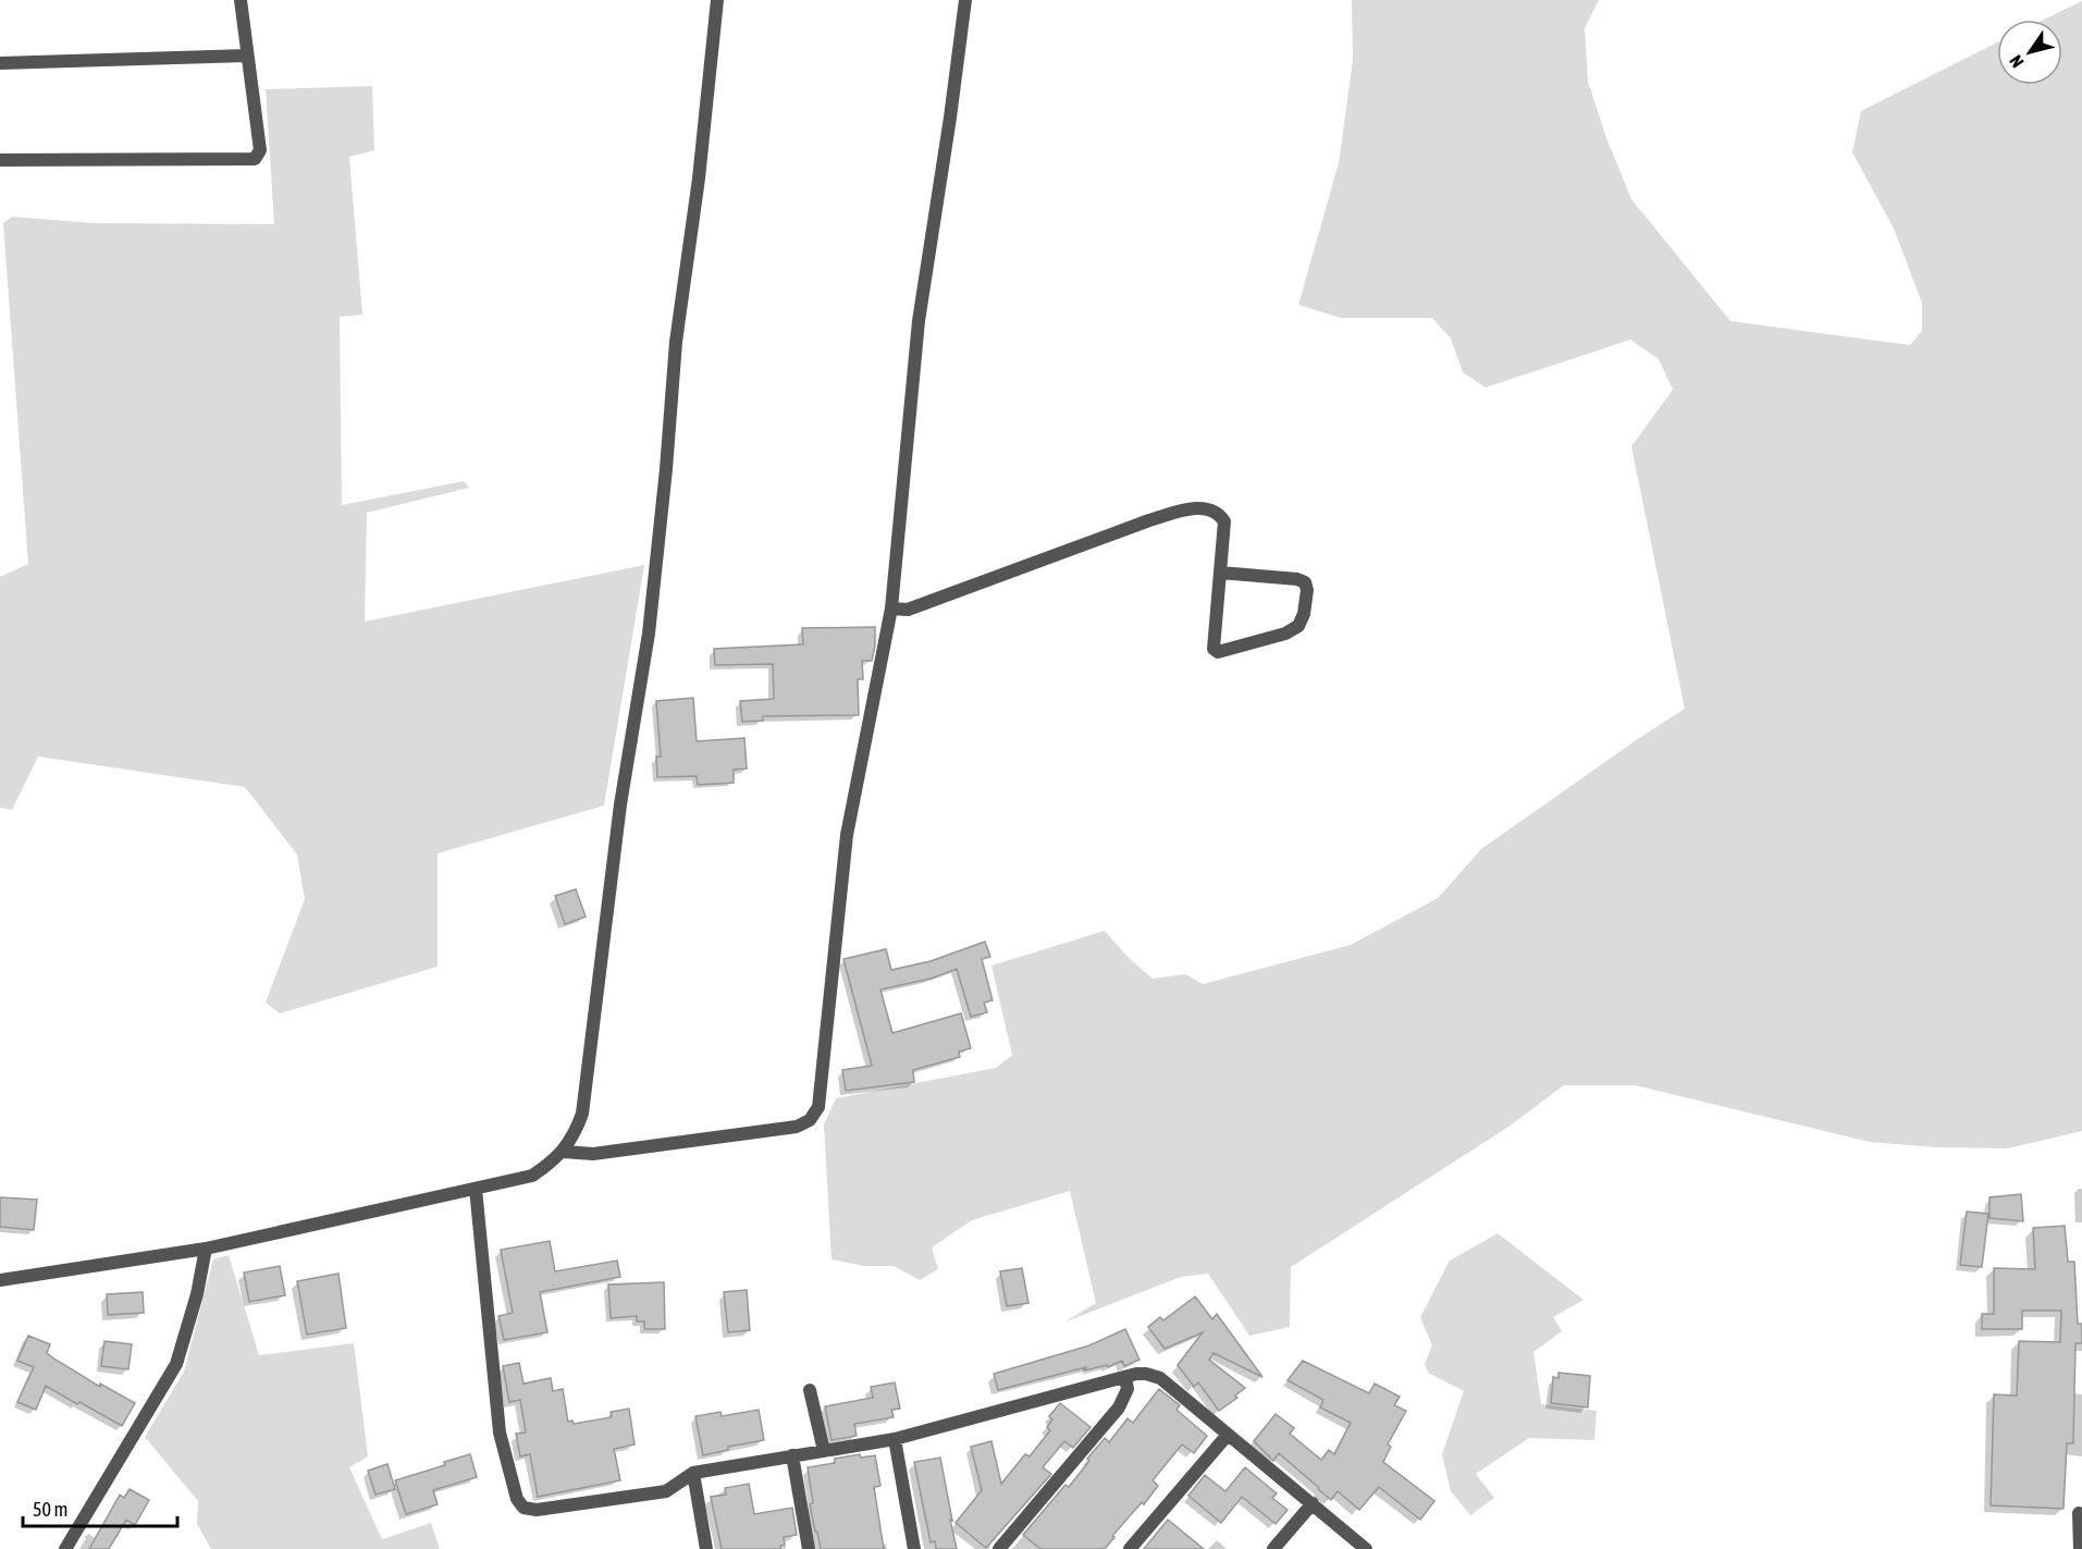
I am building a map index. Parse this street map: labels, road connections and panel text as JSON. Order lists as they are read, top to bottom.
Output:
{
  "scale_bar": "50 m",
  "north": "bottom left"
}
